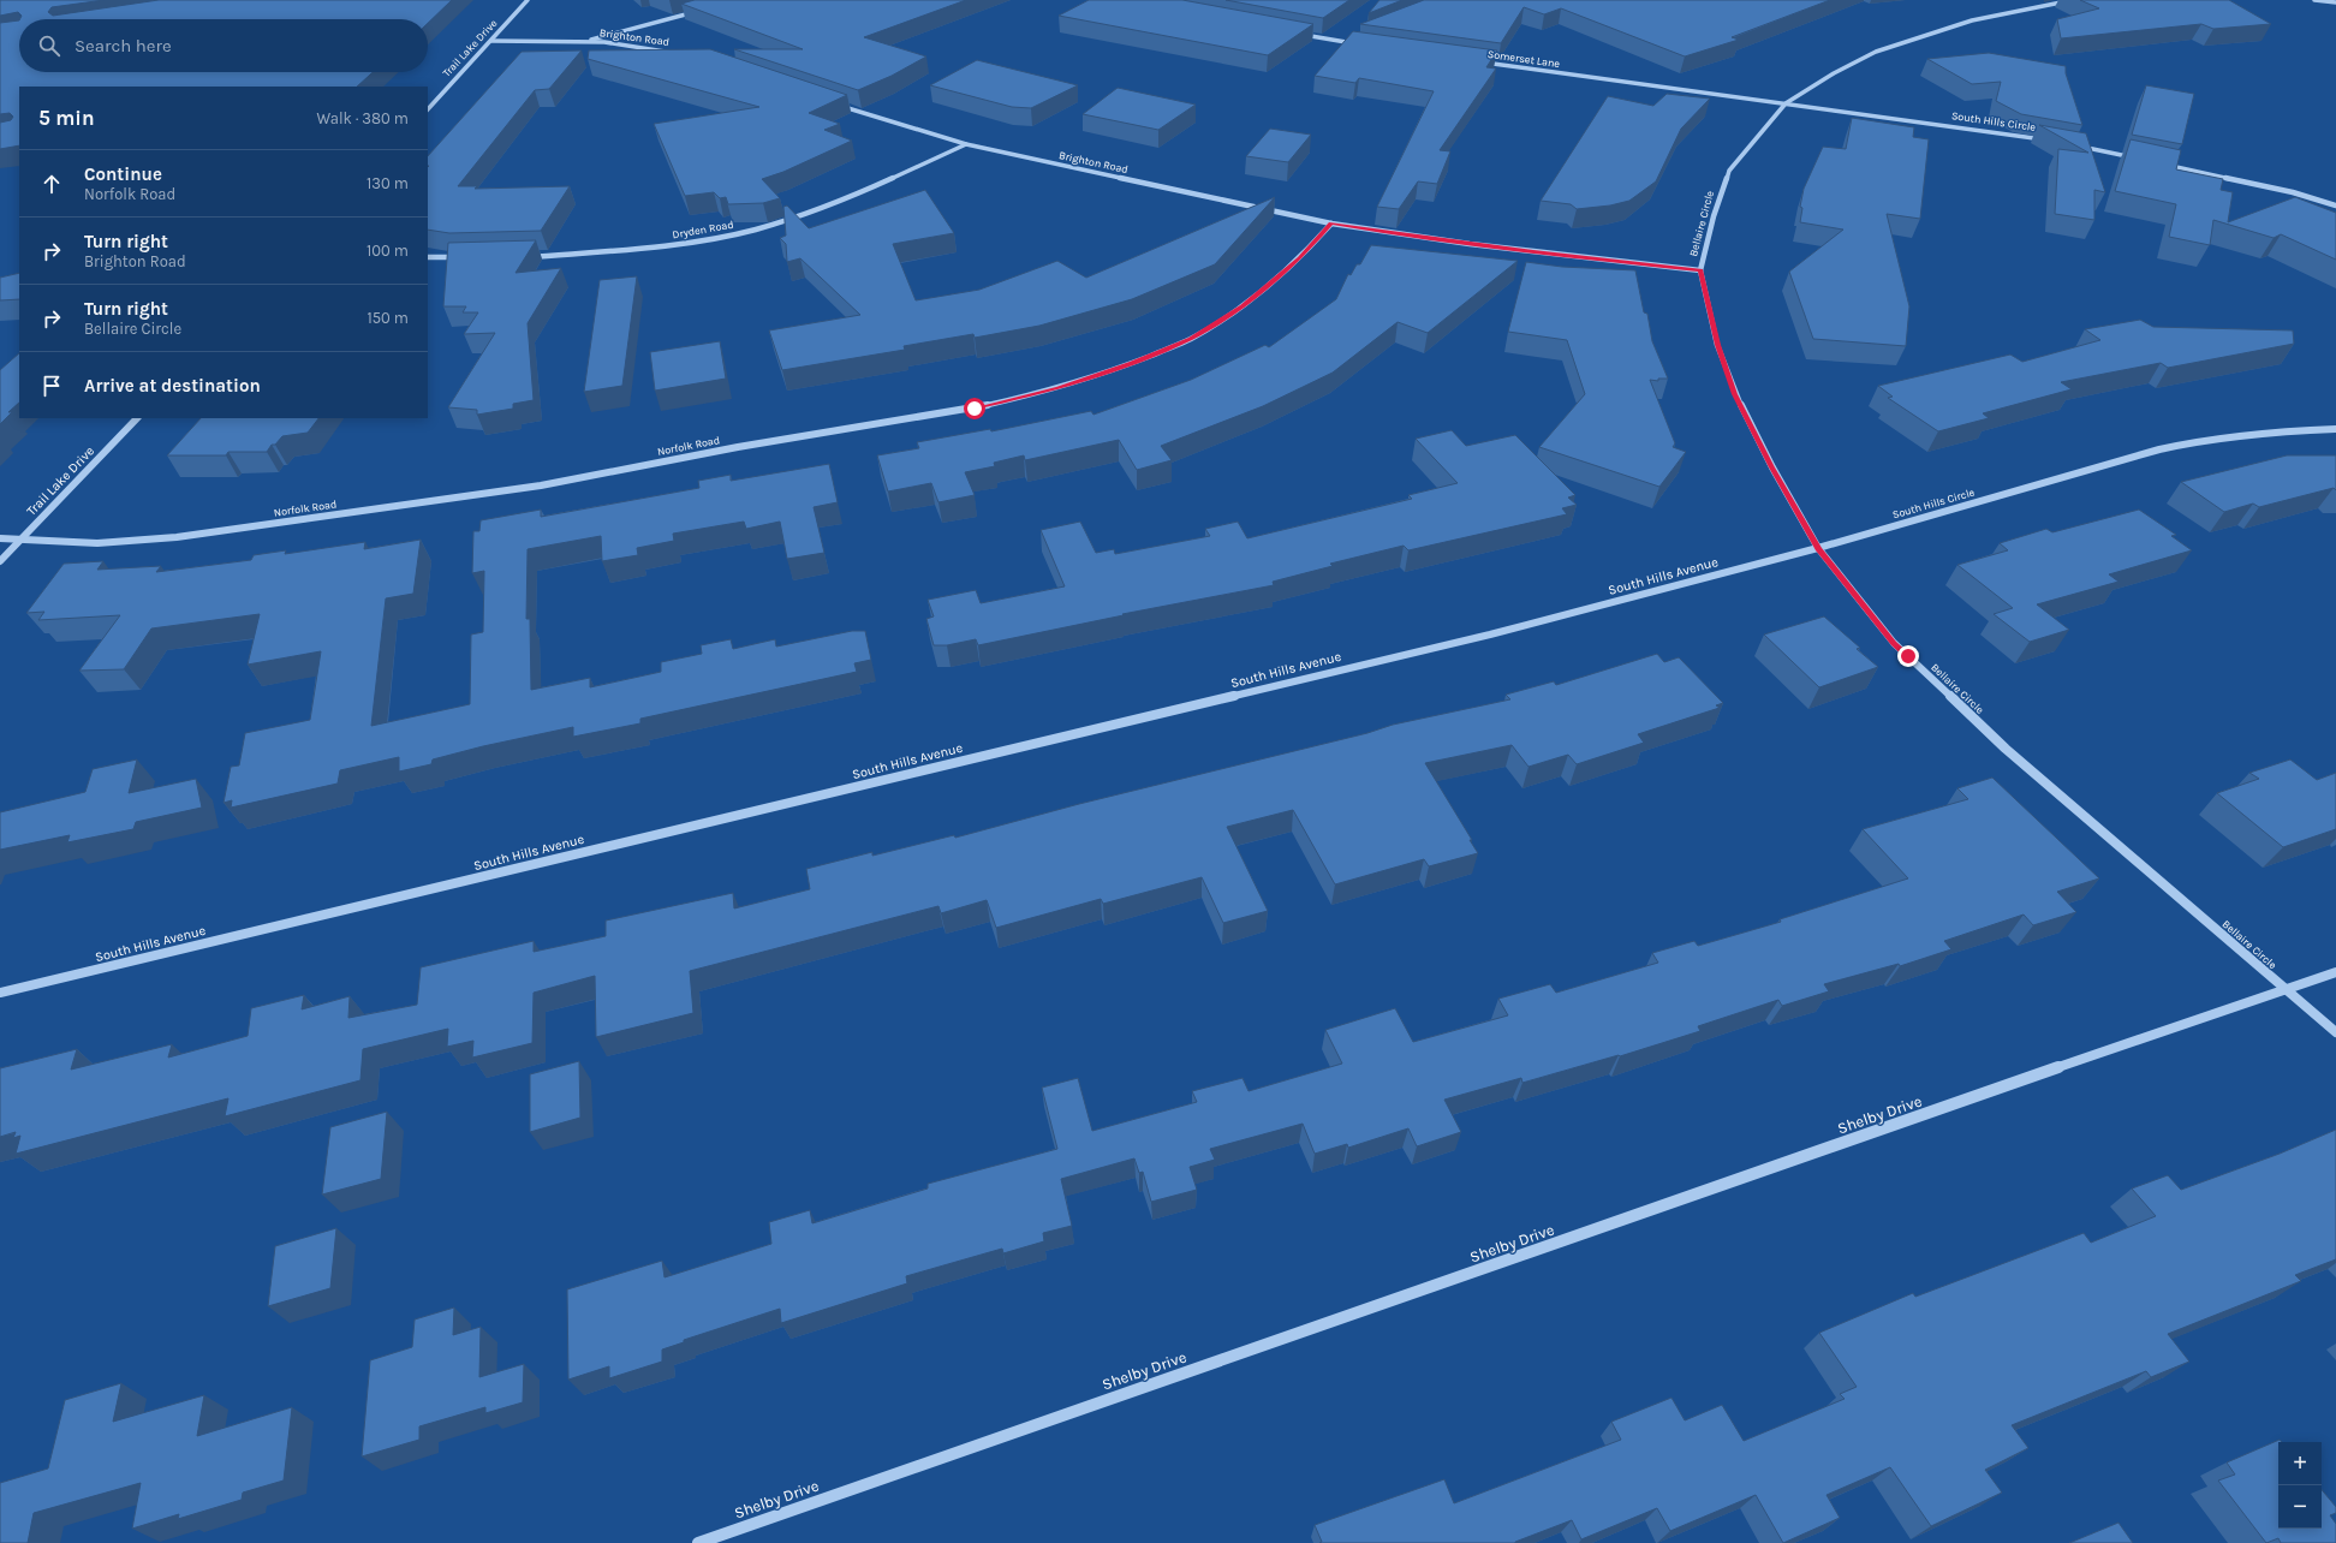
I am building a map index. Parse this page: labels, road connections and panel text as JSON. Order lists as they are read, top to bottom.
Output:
{
  "streets": {
    "street": [
      "Brighton Road",
      "Trail Lake Drive",
      "Somerset Lane",
      "South Hills Circle",
      "Bellaire Circle",
      "Dryden Road",
      "Norfolk Road",
      "South Hills Avenue",
      "Shelby Drive"
    ]
  },
  "crossings": [
    ["Brighton Road", "Trail Lake Drive"],
    ["Brighton Road", "Bellaire Circle"],
    ["Brighton Road", "Dryden Road"],
    ["Brighton Road", "Norfolk Road"],
    ["Trail Lake Drive", "Norfolk Road"],
    ["Somerset Lane", "South Hills Circle"],
    ["Somerset Lane", "Bellaire Circle"],
    ["South Hills Circle", "Bellaire Circle"],
    ["South Hills Circle", "South Hills Avenue"],
    ["Bellaire Circle", "South Hills Avenue"],
    ["Bellaire Circle", "Shelby Drive"]
  ],
  "page": {
    "search": "Search here",
    "heading": ["5 min", "Walk · 380 m"],
    "list": [
      ["Continue", "Norfolk Road", "130 m"],
      ["Turn right", "Brighton Road", "100 m"],
      ["Turn right", "Bellaire Circle", "150 m"],
      "Arrive at destination"
    ],
    "map_buttons": ["+", "−"]
  }
}
